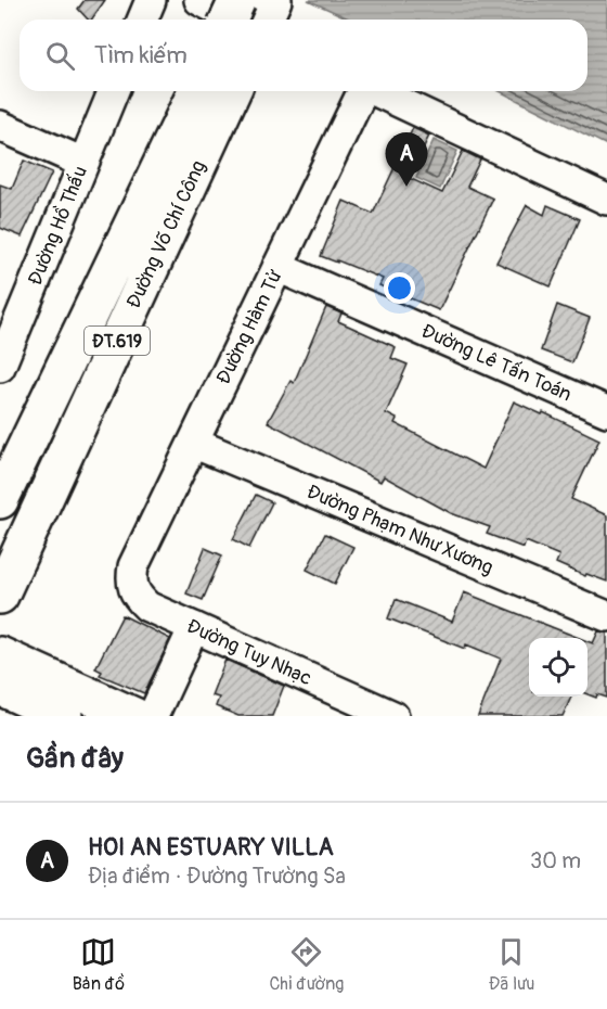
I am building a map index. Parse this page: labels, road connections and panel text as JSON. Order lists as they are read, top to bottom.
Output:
{
  "streets": {
    "main road": ["Đường Võ Chí Công", "ĐT.619"],
    "street": [
      "Đường Hồ Thấu",
      "Đường Hàm Tử",
      "Đường Lê Tấn Toán",
      "Đường Phạm Như Xương",
      "Đường Tuy Nhạc"
    ]
  },
  "crossings": [
    ["Đường Hàm Tử", "Đường Lê Tấn Toán"],
    ["Đường Hàm Tử", "Đường Phạm Như Xương"],
    ["Đường Hàm Tử", "Đường Tuy Nhạc"]
  ],
  "page": {
    "search": "Tìm kiếm",
    "pins": "A",
    "heading": "Gần đây",
    "list": [
      {
        "mark": "A",
        "name": "HOI AN ESTUARY VILLA",
        "note": "Địa điểm · Đường Trường Sa",
        "value": "30 m"
      }
    ],
    "nav": ["Bản đồ", "Chỉ đường", "Đã lưu"]
  }
}
